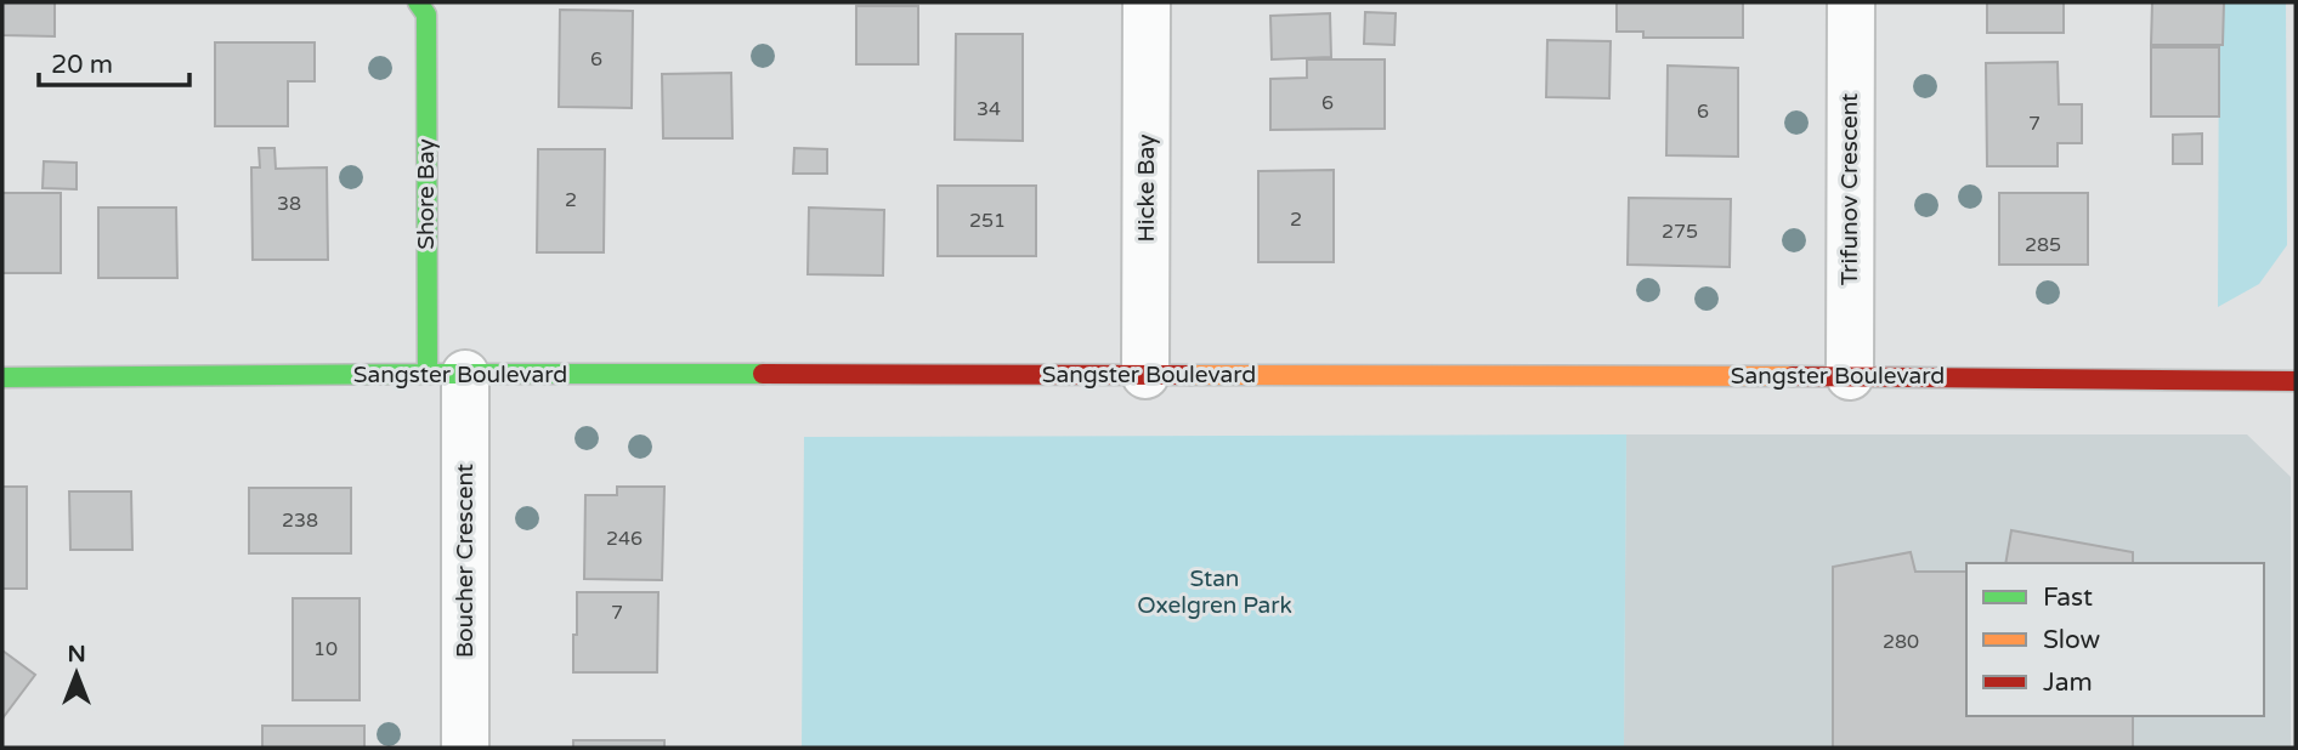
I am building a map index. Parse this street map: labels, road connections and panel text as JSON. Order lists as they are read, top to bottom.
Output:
{
  "streets": {
    "street": [
      "Hicke Bay",
      "Trifunov Crescent",
      "Shore Bay",
      "Sangster Boulevard",
      "Boucher Crescent"
    ]
  },
  "crossings": [
    ["Hicke Bay", "Sangster Boulevard"],
    ["Trifunov Crescent", "Sangster Boulevard"],
    ["Shore Bay", "Sangster Boulevard"],
    ["Shore Bay", "Boucher Crescent"],
    ["Sangster Boulevard", "Boucher Crescent"]
  ],
  "parks": ["Stan Oxelgren Park"],
  "house_numbers": [
    "6",
    "6",
    "34",
    "6",
    "7",
    "2",
    "38",
    "2",
    "251",
    "275",
    "285",
    "238",
    "246",
    "7",
    "280",
    "10"
  ],
  "legend": ["Fast", "Slow", "Jam"],
  "scale_bar": "20 m",
  "north": "top"
}
